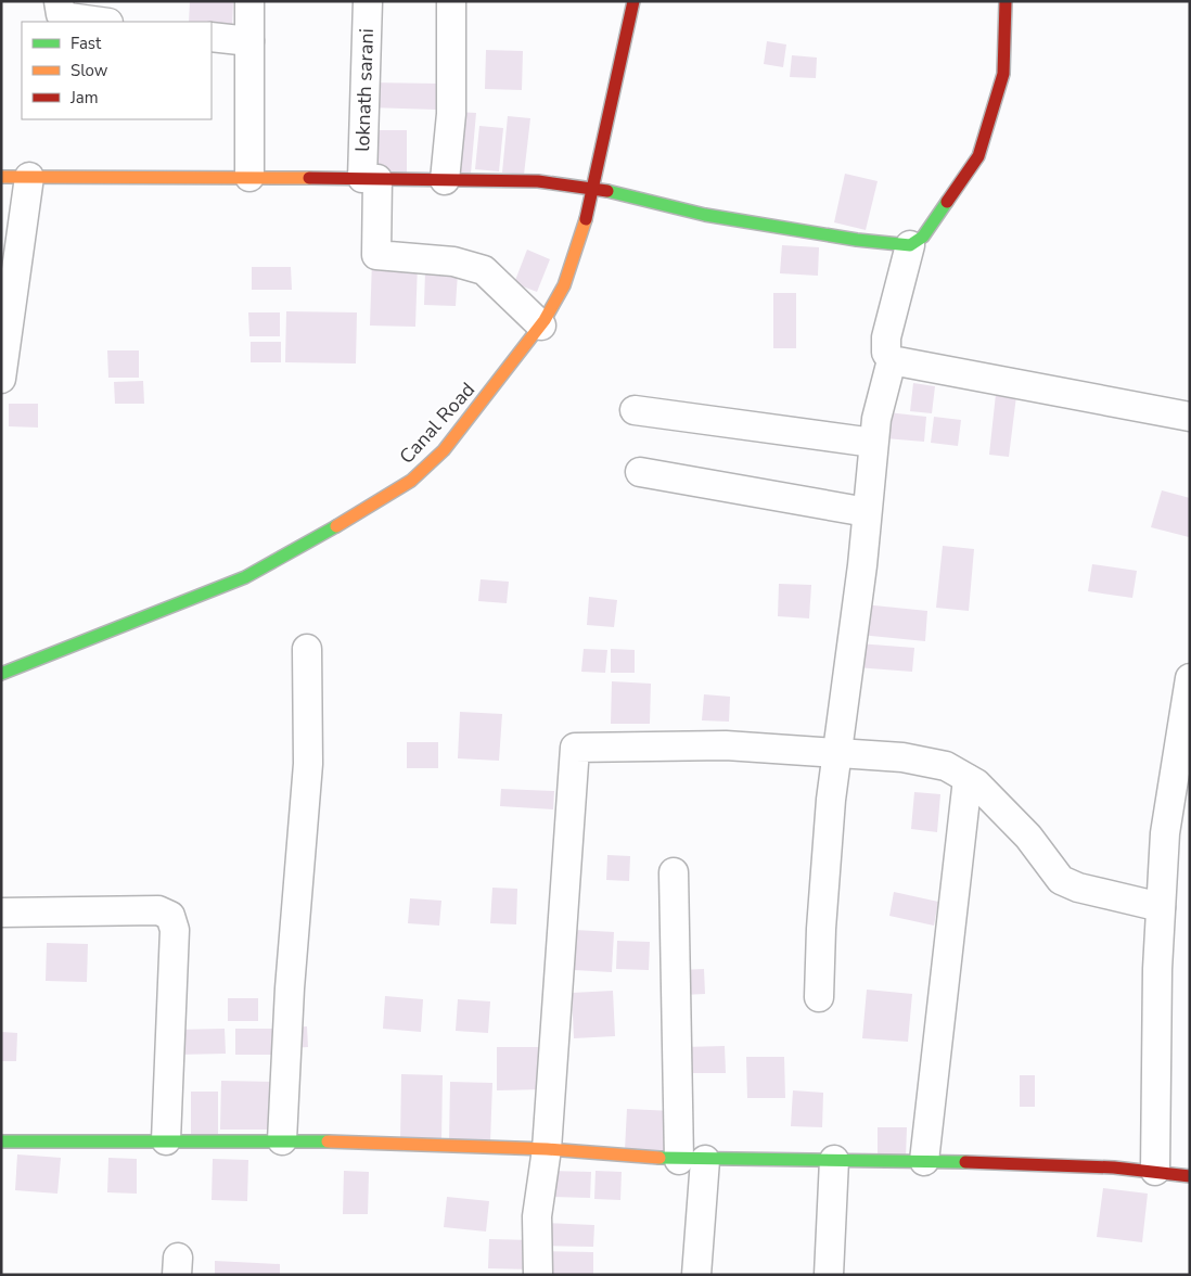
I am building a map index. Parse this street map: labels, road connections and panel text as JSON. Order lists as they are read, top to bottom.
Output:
{
  "streets": {
    "street": ["loknath sarani", "Canal Road"]
  },
  "crossings": [
    ["loknath sarani", "Canal Road"]
  ],
  "legend": ["Fast", "Slow", "Jam"]
}
